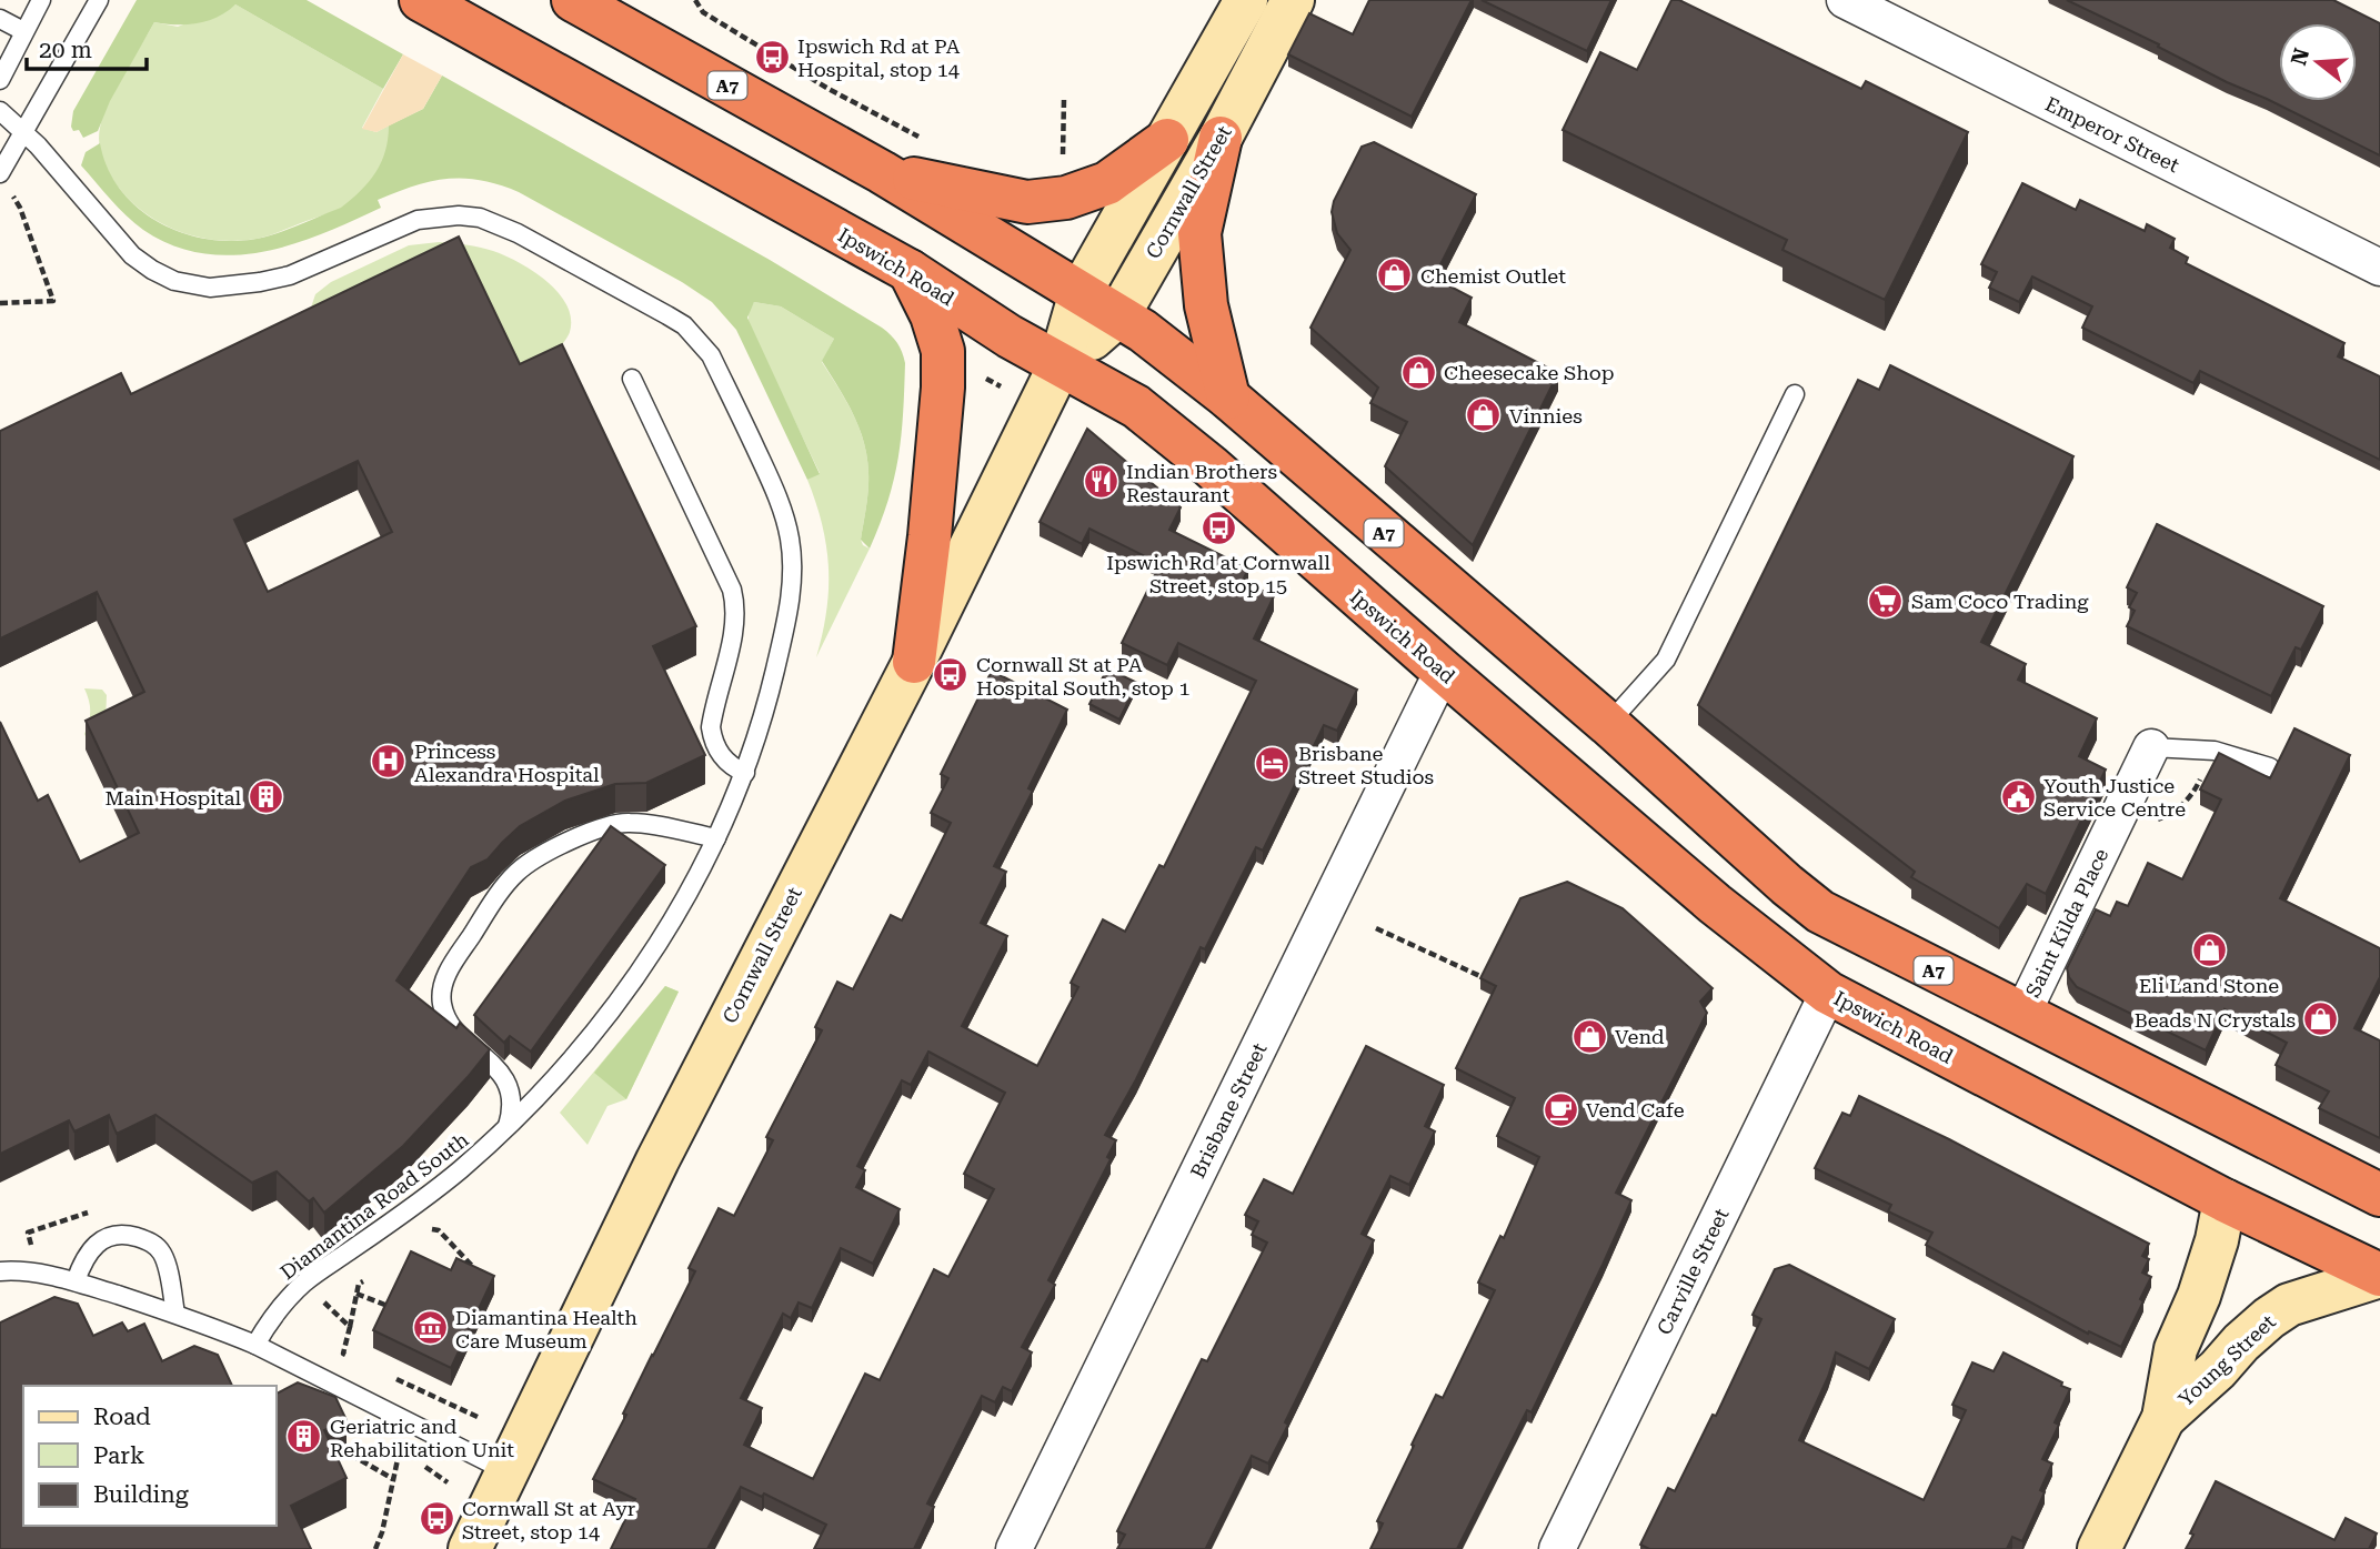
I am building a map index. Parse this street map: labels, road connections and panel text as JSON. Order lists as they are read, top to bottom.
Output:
{
  "streets": {
    "highway": ["A7", "Ipswich Road"],
    "main road": ["Cornwall Street", "Young Street"],
    "street": [
      "Emperor Street",
      "Saint Kilda Place",
      "Brisbane Street",
      "Carville Street"
    ],
    "lane": ["Diamantina Road South"]
  },
  "crossings": [
    ["A7", "Cornwall Street"],
    ["A7", "Saint Kilda Place"],
    ["Cornwall Street", "Ipswich Road"],
    ["Ipswich Road", "Brisbane Street"],
    ["Ipswich Road", "Carville Street"],
    ["Ipswich Road", "Young Street"]
  ],
  "places": {
    "bus stop": [
      "Ipswich Rd at PA Hospital, stop 14",
      "Ipswich Rd at Cornwall Street, stop 15",
      "Cornwall St at PA Hospital South, stop 1",
      "Cornwall St at Ayr Street, stop 14"
    ],
    "shop": [
      "Chemist Outlet",
      "Cheesecake Shop",
      "Vinnies",
      "Eli Land Stone",
      "Beads N Crystals",
      "Vend"
    ],
    "restaurant": ["Indian Brothers Restaurant"],
    "supermarket": ["Sam Coco Trading"],
    "hospital": ["Princess Alexandra Hospital"],
    "hotel": ["Brisbane Street Studios"],
    "public building": ["Youth Justice Service Centre"],
    "building": ["Main Hospital", "Geriatric and Rehabilitation Unit"],
    "cafe": ["Vend Cafe"],
    "museum": ["Diamantina Health Care Museum"]
  },
  "legend": ["Road", "Park", "Building"],
  "scale_bar": "20 m",
  "north": "left"
}
